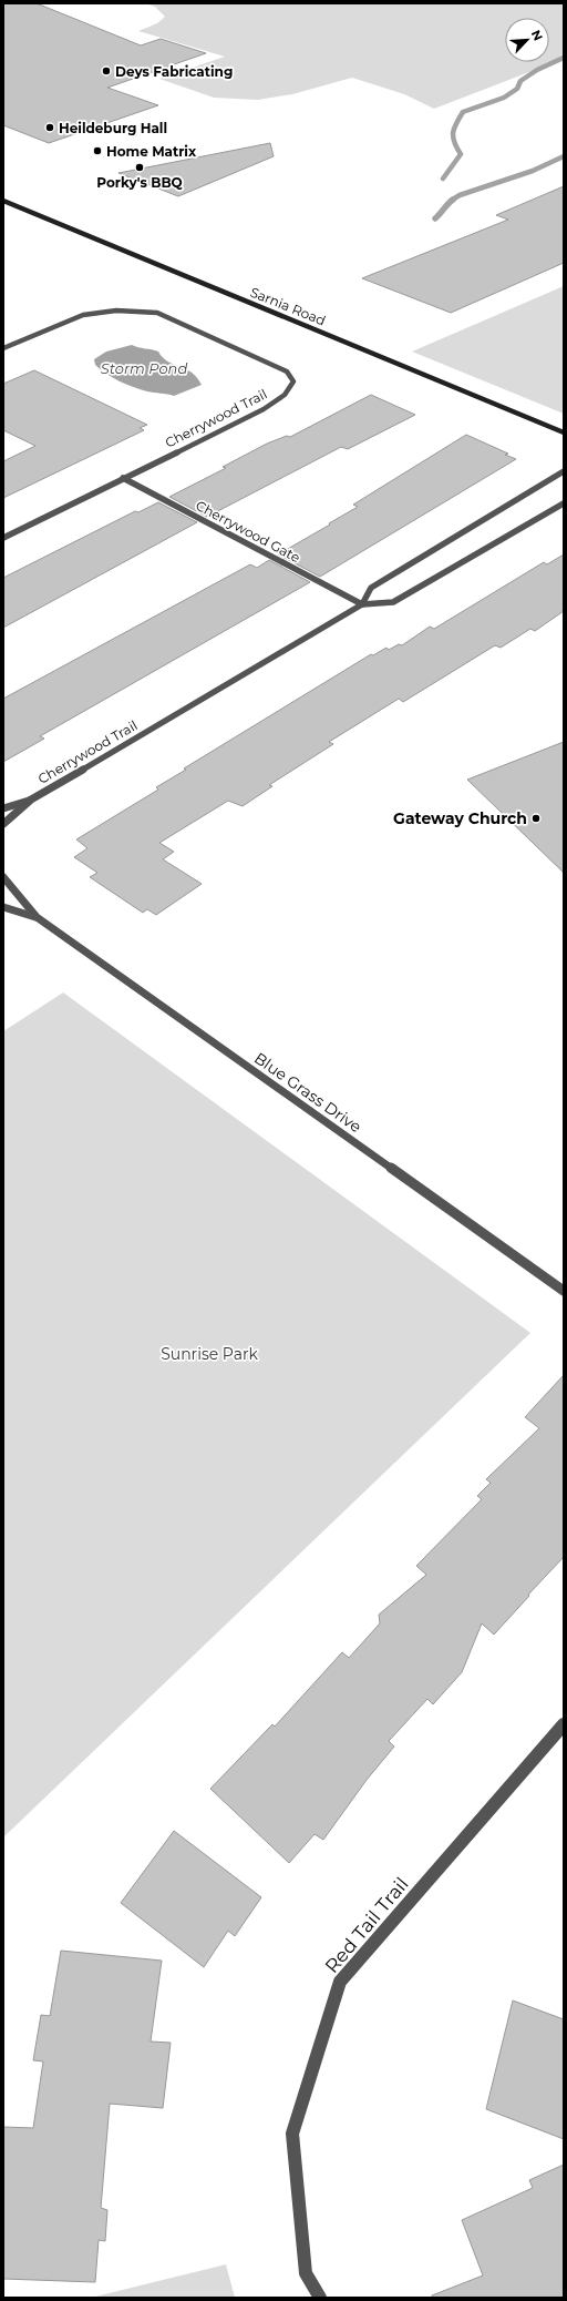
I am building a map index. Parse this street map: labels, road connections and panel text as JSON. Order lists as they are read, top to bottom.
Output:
{
  "streets": {
    "main road": ["Sarnia Road"],
    "street": [
      "Cherrywood Trail",
      "Cherrywood Gate",
      "Blue Grass Drive",
      "Red Tail Trail"
    ]
  },
  "crossings": [
    ["Cherrywood Trail", "Cherrywood Gate"]
  ],
  "water": ["Storm Pond"],
  "parks": ["Sunrise Park"],
  "places": [
    "Deys Fabricating",
    "Heildeburg Hall",
    "Home Matrix",
    "Porky's BBQ",
    "Gateway Church"
  ],
  "north": "top right"
}
